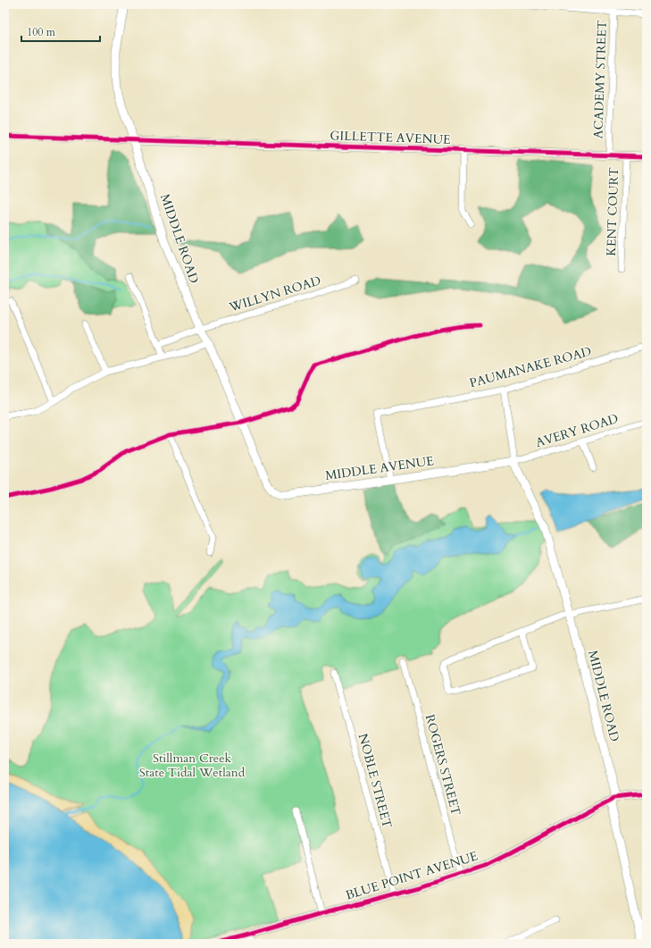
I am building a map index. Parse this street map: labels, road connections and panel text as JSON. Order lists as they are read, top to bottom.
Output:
{
  "streets": {
    "main road": [
      "GILLETTE AVENUE",
      "MIDDLE ROAD",
      "MIDDLE AVENUE",
      "BLUE POINT AVENUE"
    ],
    "street": [
      "ACADEMY STREET",
      "KENT COURT",
      "WILLYN ROAD",
      "PAUMANAKE ROAD",
      "AVERY ROAD",
      "ROGERS STREET",
      "NOBLE STREET"
    ]
  },
  "crossings": [
    ["ACADEMY STREET", "GILLETTE AVENUE"],
    ["GILLETTE AVENUE", "KENT COURT"],
    ["GILLETTE AVENUE", "MIDDLE ROAD"],
    ["MIDDLE ROAD", "WILLYN ROAD"],
    ["MIDDLE ROAD", "AVERY ROAD"],
    ["MIDDLE ROAD", "MIDDLE AVENUE"],
    ["MIDDLE ROAD", "BLUE POINT AVENUE"],
    ["PAUMANAKE ROAD", "MIDDLE AVENUE"],
    ["AVERY ROAD", "MIDDLE AVENUE"],
    ["ROGERS STREET", "BLUE POINT AVENUE"],
    ["NOBLE STREET", "BLUE POINT AVENUE"]
  ],
  "parks": ["Stillman Creek State Tidal Wetland"],
  "scale_bar": "100 m"
}
